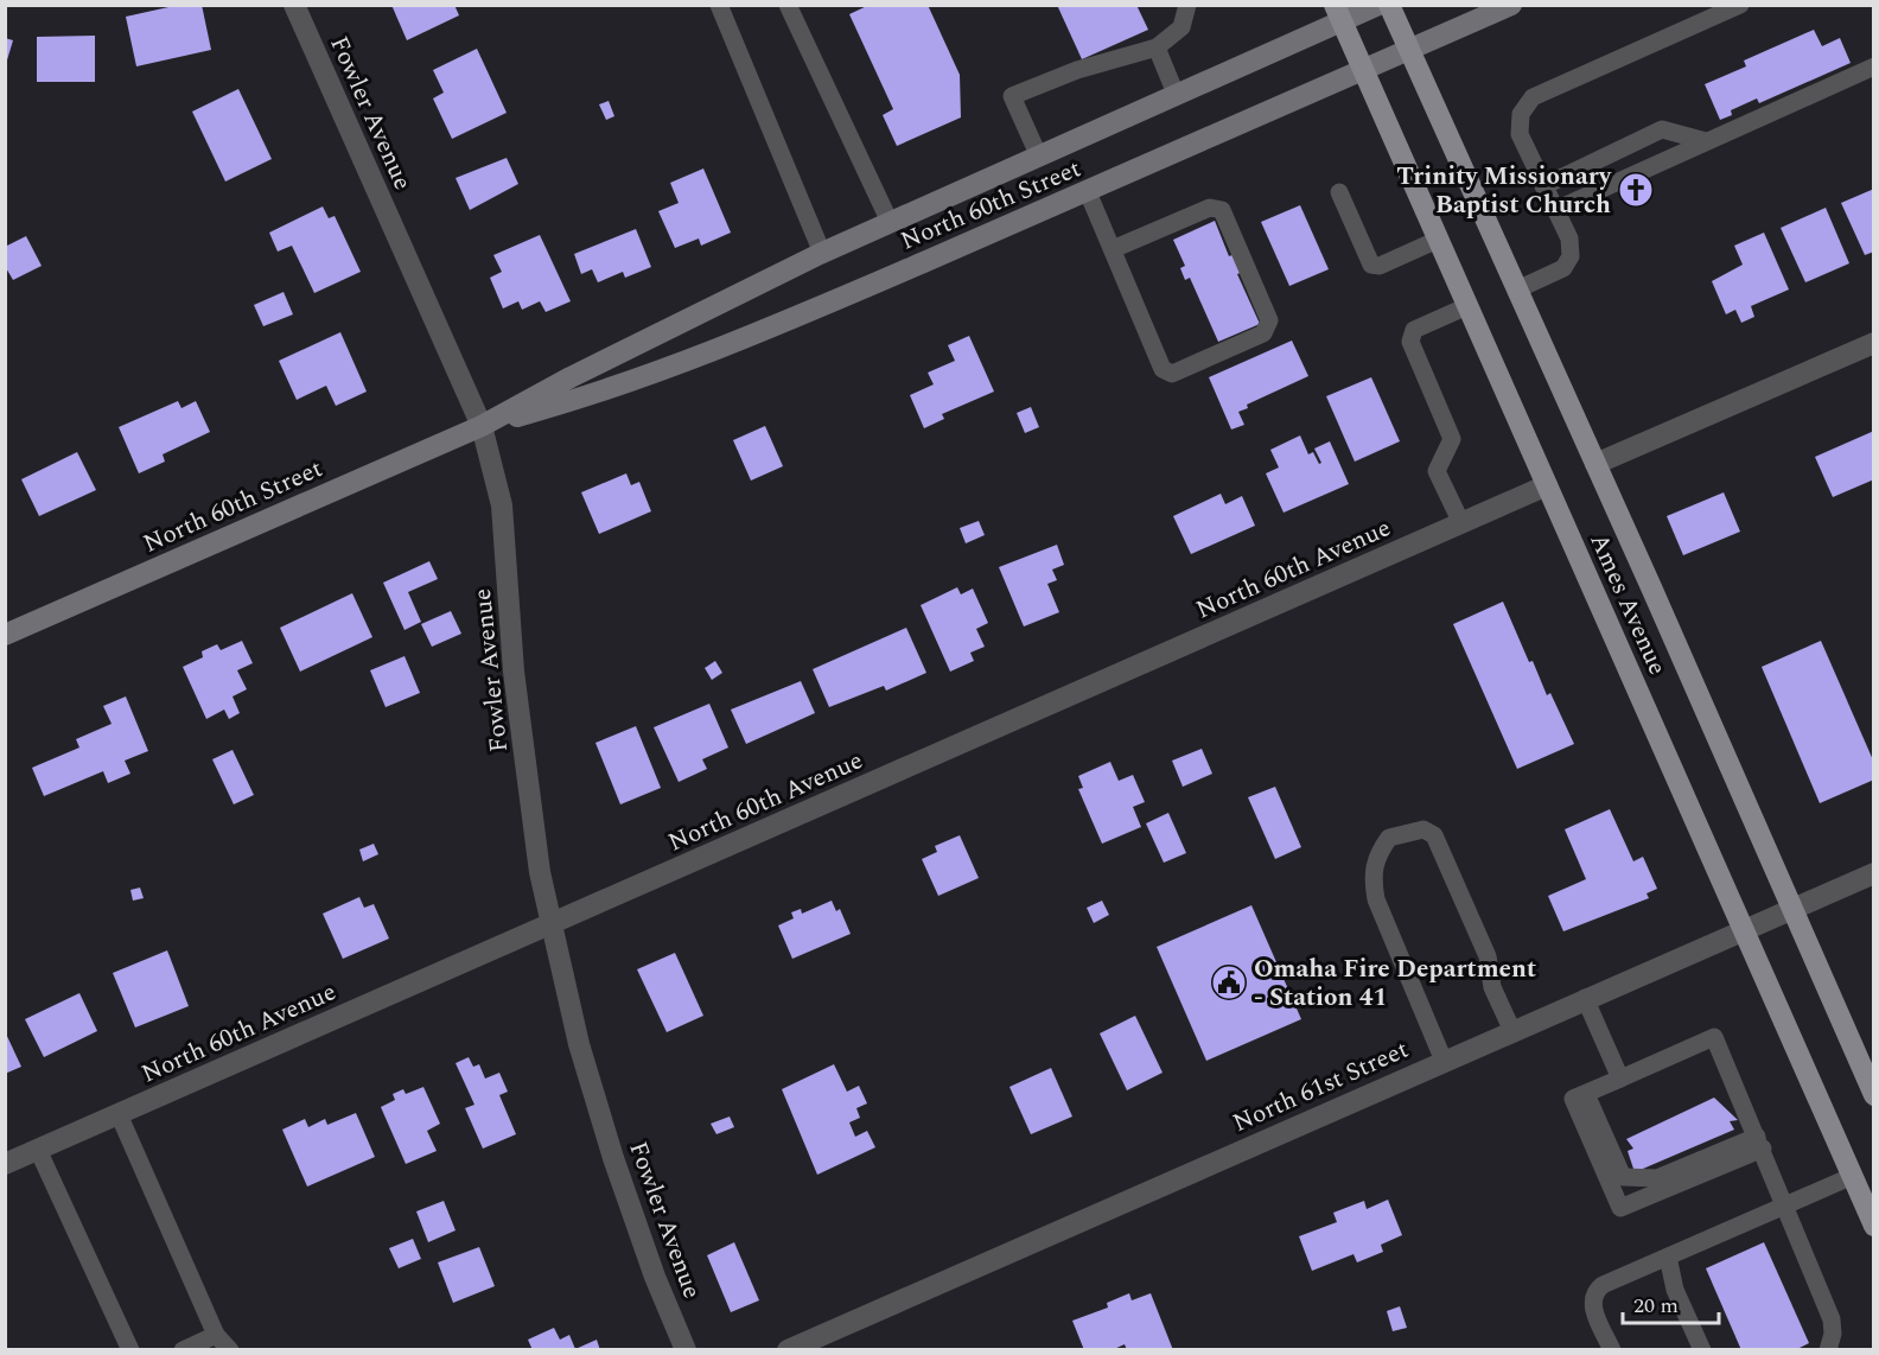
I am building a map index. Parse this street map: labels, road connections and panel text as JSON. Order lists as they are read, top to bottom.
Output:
{
  "streets": {
    "main road": ["North 60th Street", "Ames Avenue"],
    "street": ["Fowler Avenue", "North 60th Avenue", "North 61st Street"]
  },
  "crossings": [
    ["Fowler Avenue", "North 60th Street"],
    ["Fowler Avenue", "North 60th Avenue"],
    ["North 60th Street", "Ames Avenue"],
    ["North 60th Avenue", "Ames Avenue"],
    ["Ames Avenue", "North 61st Street"]
  ],
  "places": {
    "church": ["Trinity Missionary Baptist Church"],
    "public building": ["Omaha Fire Department - Station 41"]
  },
  "scale_bar": "20 m"
}
